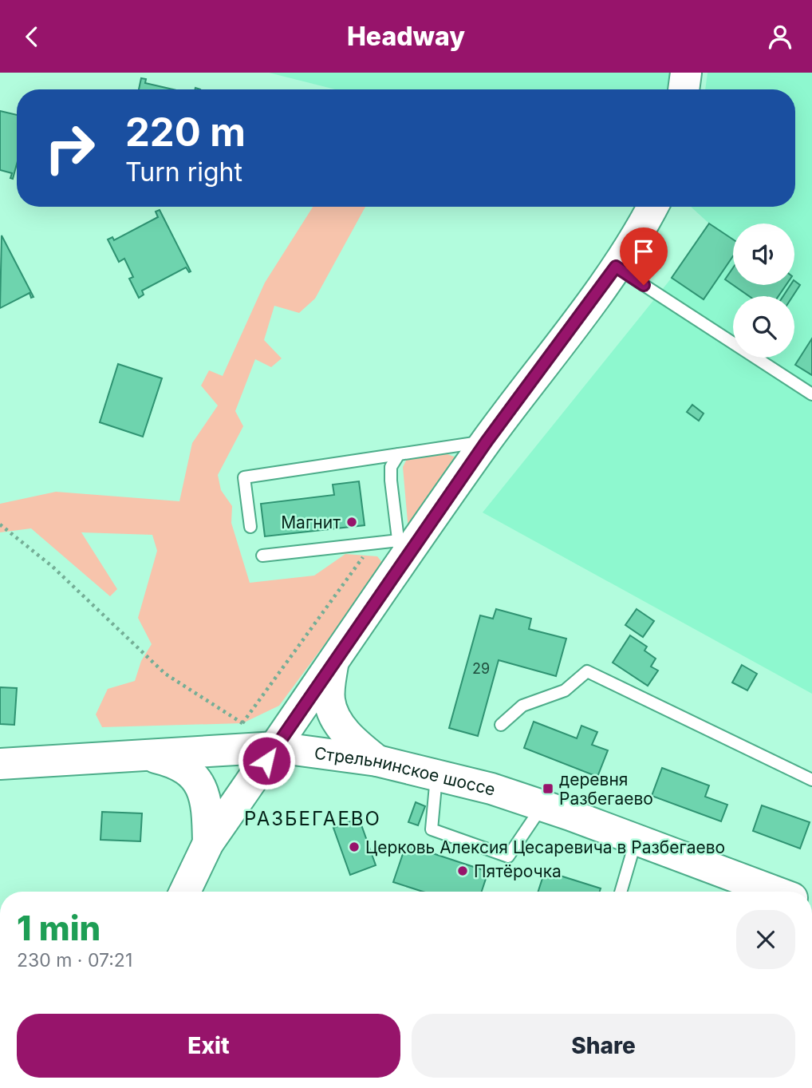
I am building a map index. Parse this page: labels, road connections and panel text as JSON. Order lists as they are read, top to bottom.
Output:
{
  "streets": {
    "main road": ["Стрельнинское шоссе"]
  },
  "districts": ["РАЗБЕГАЕВО"],
  "places": {
    "other": ["Магнит", "Церковь Алексия Цесаревича в Разбегаево", "Пятёрочка"],
    "transit": ["деревня Разбегаево"]
  },
  "house_numbers": ["29"],
  "page": {
    "header": "Headway",
    "turn": ["220 m", "Turn right"],
    "heading": ["1 min", "230 m · 07:21"],
    "buttons": ["Exit", "Share"]
  }
}
